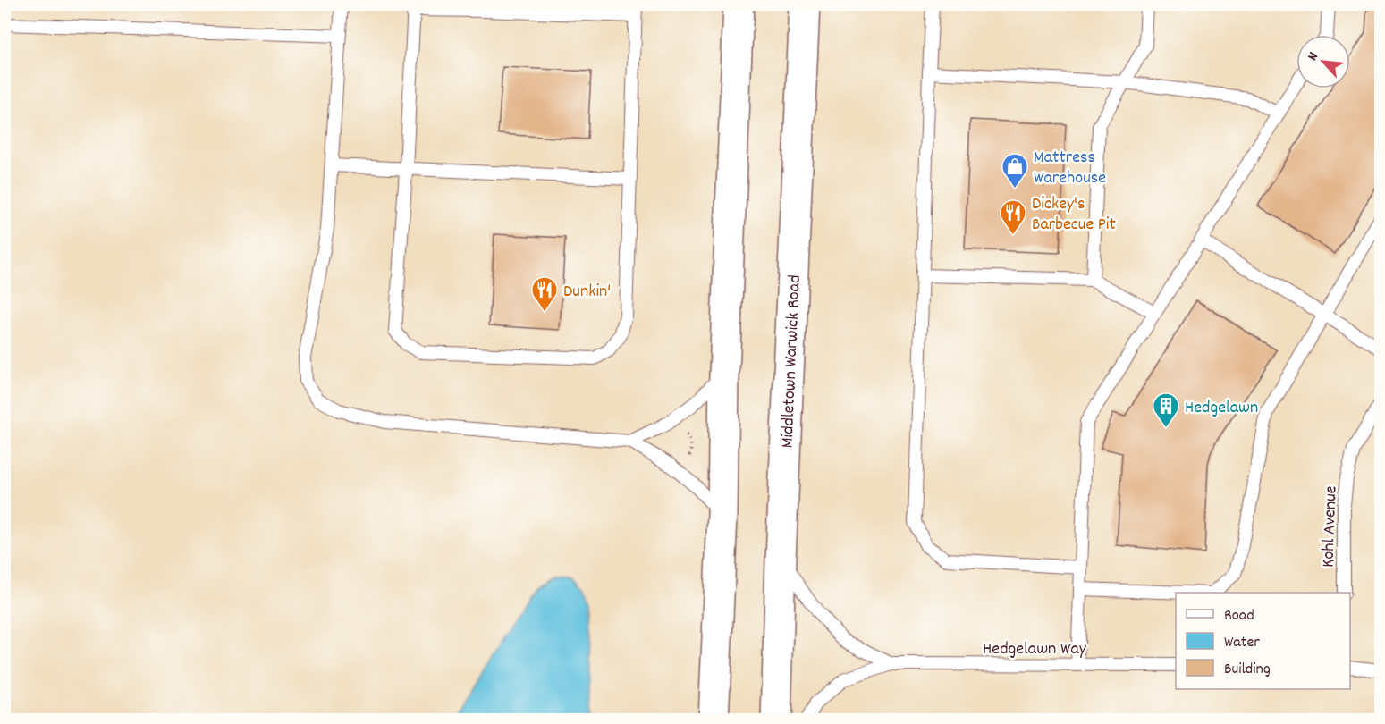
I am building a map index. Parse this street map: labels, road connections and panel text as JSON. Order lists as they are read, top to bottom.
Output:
{
  "streets": {
    "main road": ["Middletown Warwick Road"],
    "lane": ["Kohl Avenue", "Hedgelawn Way"]
  },
  "places": {
    "shop": ["Mattress Warehouse"],
    "restaurant": ["Dickey's Barbecue Pit", "Dunkin'"],
    "building": ["Hedgelawn"]
  },
  "legend": ["Road", "Water", "Building"],
  "north": "top left"
}
